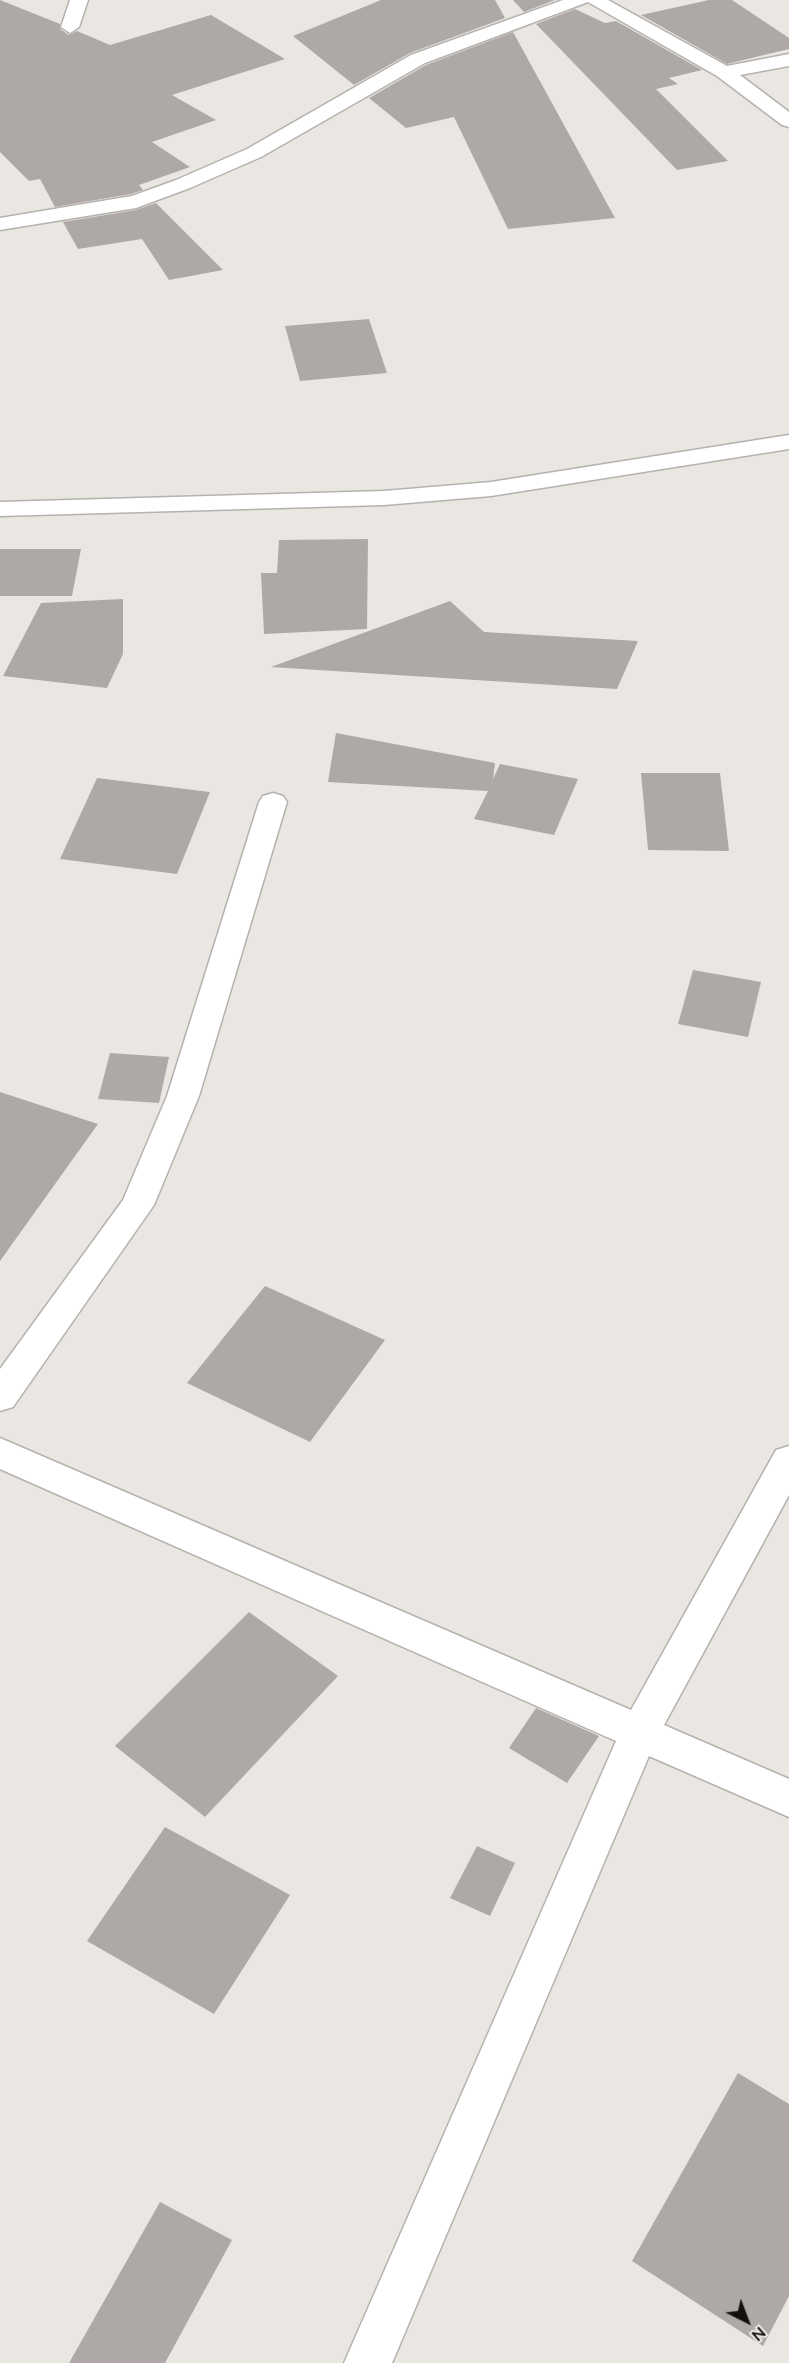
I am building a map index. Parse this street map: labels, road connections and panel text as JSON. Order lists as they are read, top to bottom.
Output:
{
  "north": "bottom right"
}
